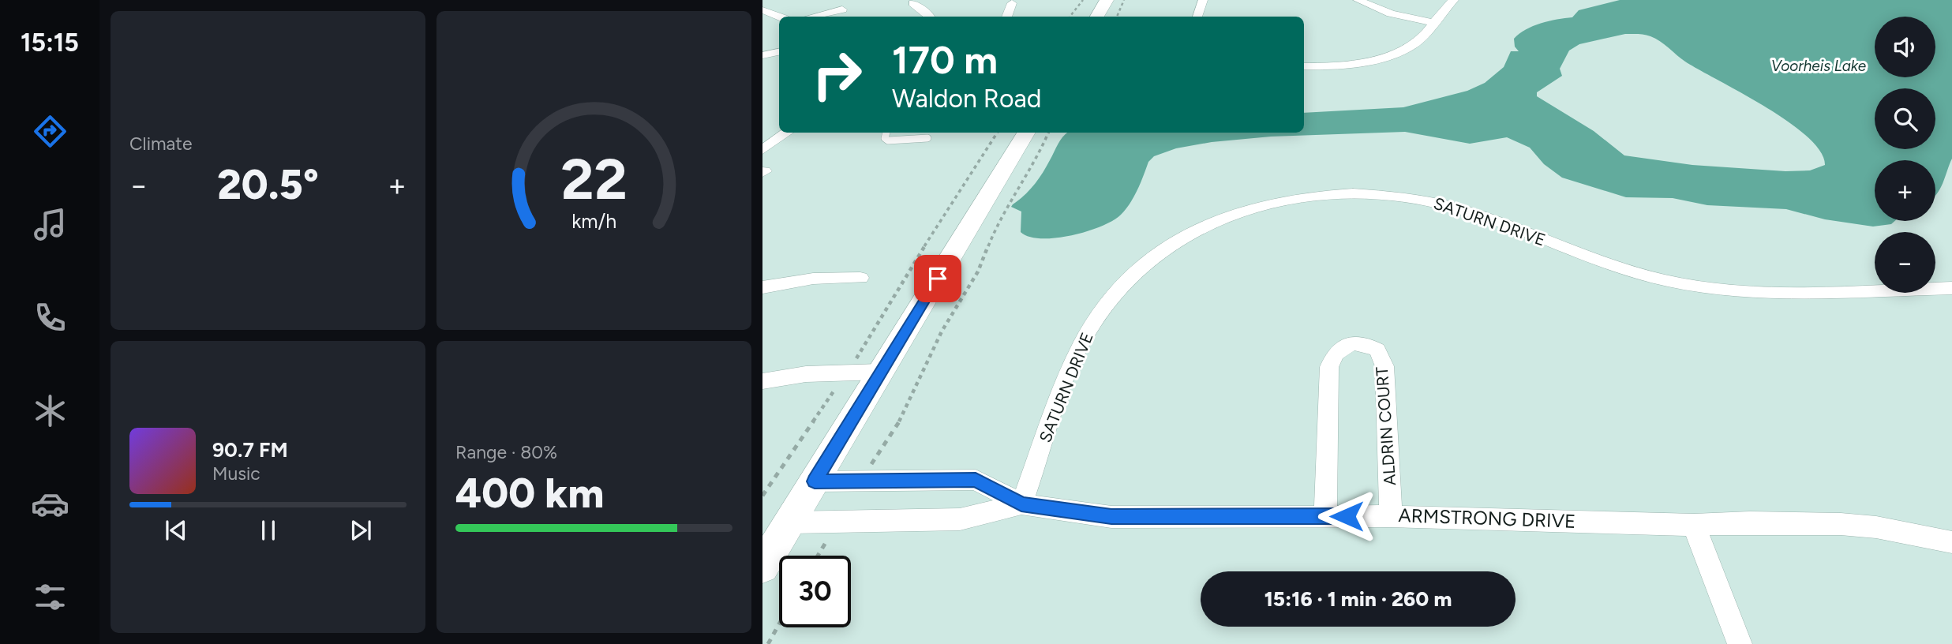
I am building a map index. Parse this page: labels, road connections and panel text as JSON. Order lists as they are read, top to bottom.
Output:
{
  "streets": {
    "street": ["SATURN DRIVE", "ALDRIN COURT", "ARMSTRONG DRIVE"]
  },
  "crossings": [
    ["SATURN DRIVE", "ARMSTRONG DRIVE"],
    ["ALDRIN COURT", "ARMSTRONG DRIVE"]
  ],
  "water": ["Voorheis Lake"],
  "page": {
    "tabs": "15:15",
    "tile": [
      "Climate",
      ["Range · 80%", "400 km"]
    ],
    "map_buttons": ["+", "−"],
    "turn": ["170 m", "Waldon Road"],
    "heat": ["−", "20.5°", "+"],
    "song": ["90.7 FM", "Music"],
    "limit": "30",
    "trip": "15:16 · 1 min · 260 m",
    "gauge": ["22", "km/h"]
  }
}
